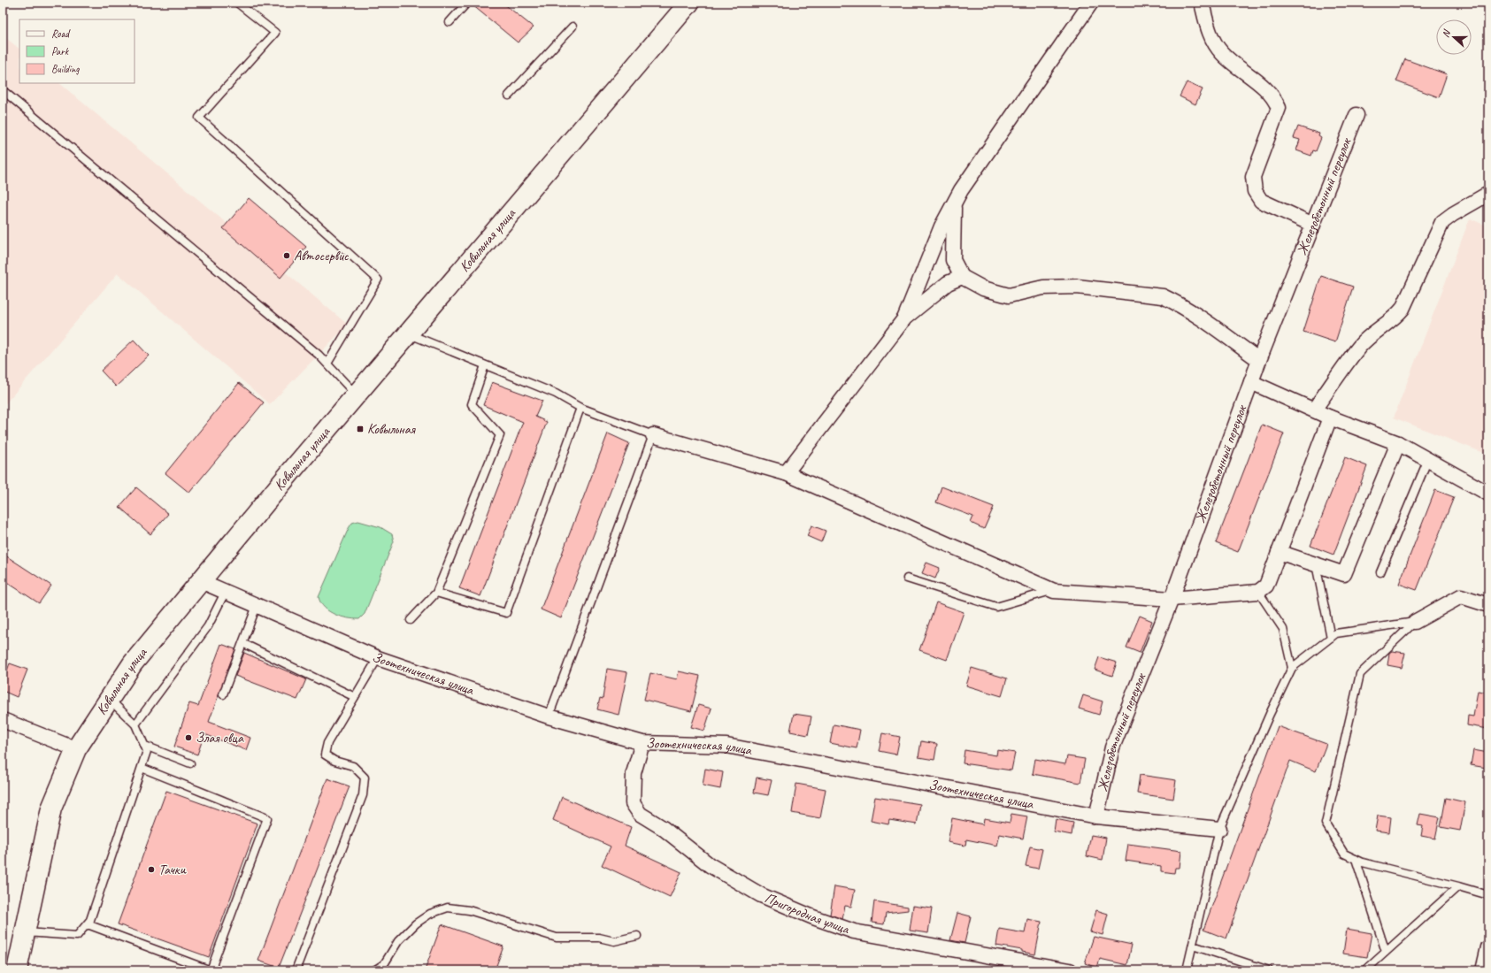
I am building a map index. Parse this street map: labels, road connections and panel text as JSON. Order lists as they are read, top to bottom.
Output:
{
  "streets": {
    "main road": ["Ковыльная улица"],
    "street": ["Железобетонный переулок", "Зоотехническая улица", "Пригородная улица"]
  },
  "crossings": [
    ["Железобетонный переулок", "Зоотехническая улица"],
    ["Ковыльная улица", "Зоотехническая улица"],
    ["Зоотехническая улица", "Пригородная улица"]
  ],
  "places": {
    "other": ["Автосервис", "Злая овца", "Тачки"],
    "transit": ["Ковыльная"]
  },
  "legend": ["Road", "Park", "Building"],
  "north": "left"
}
